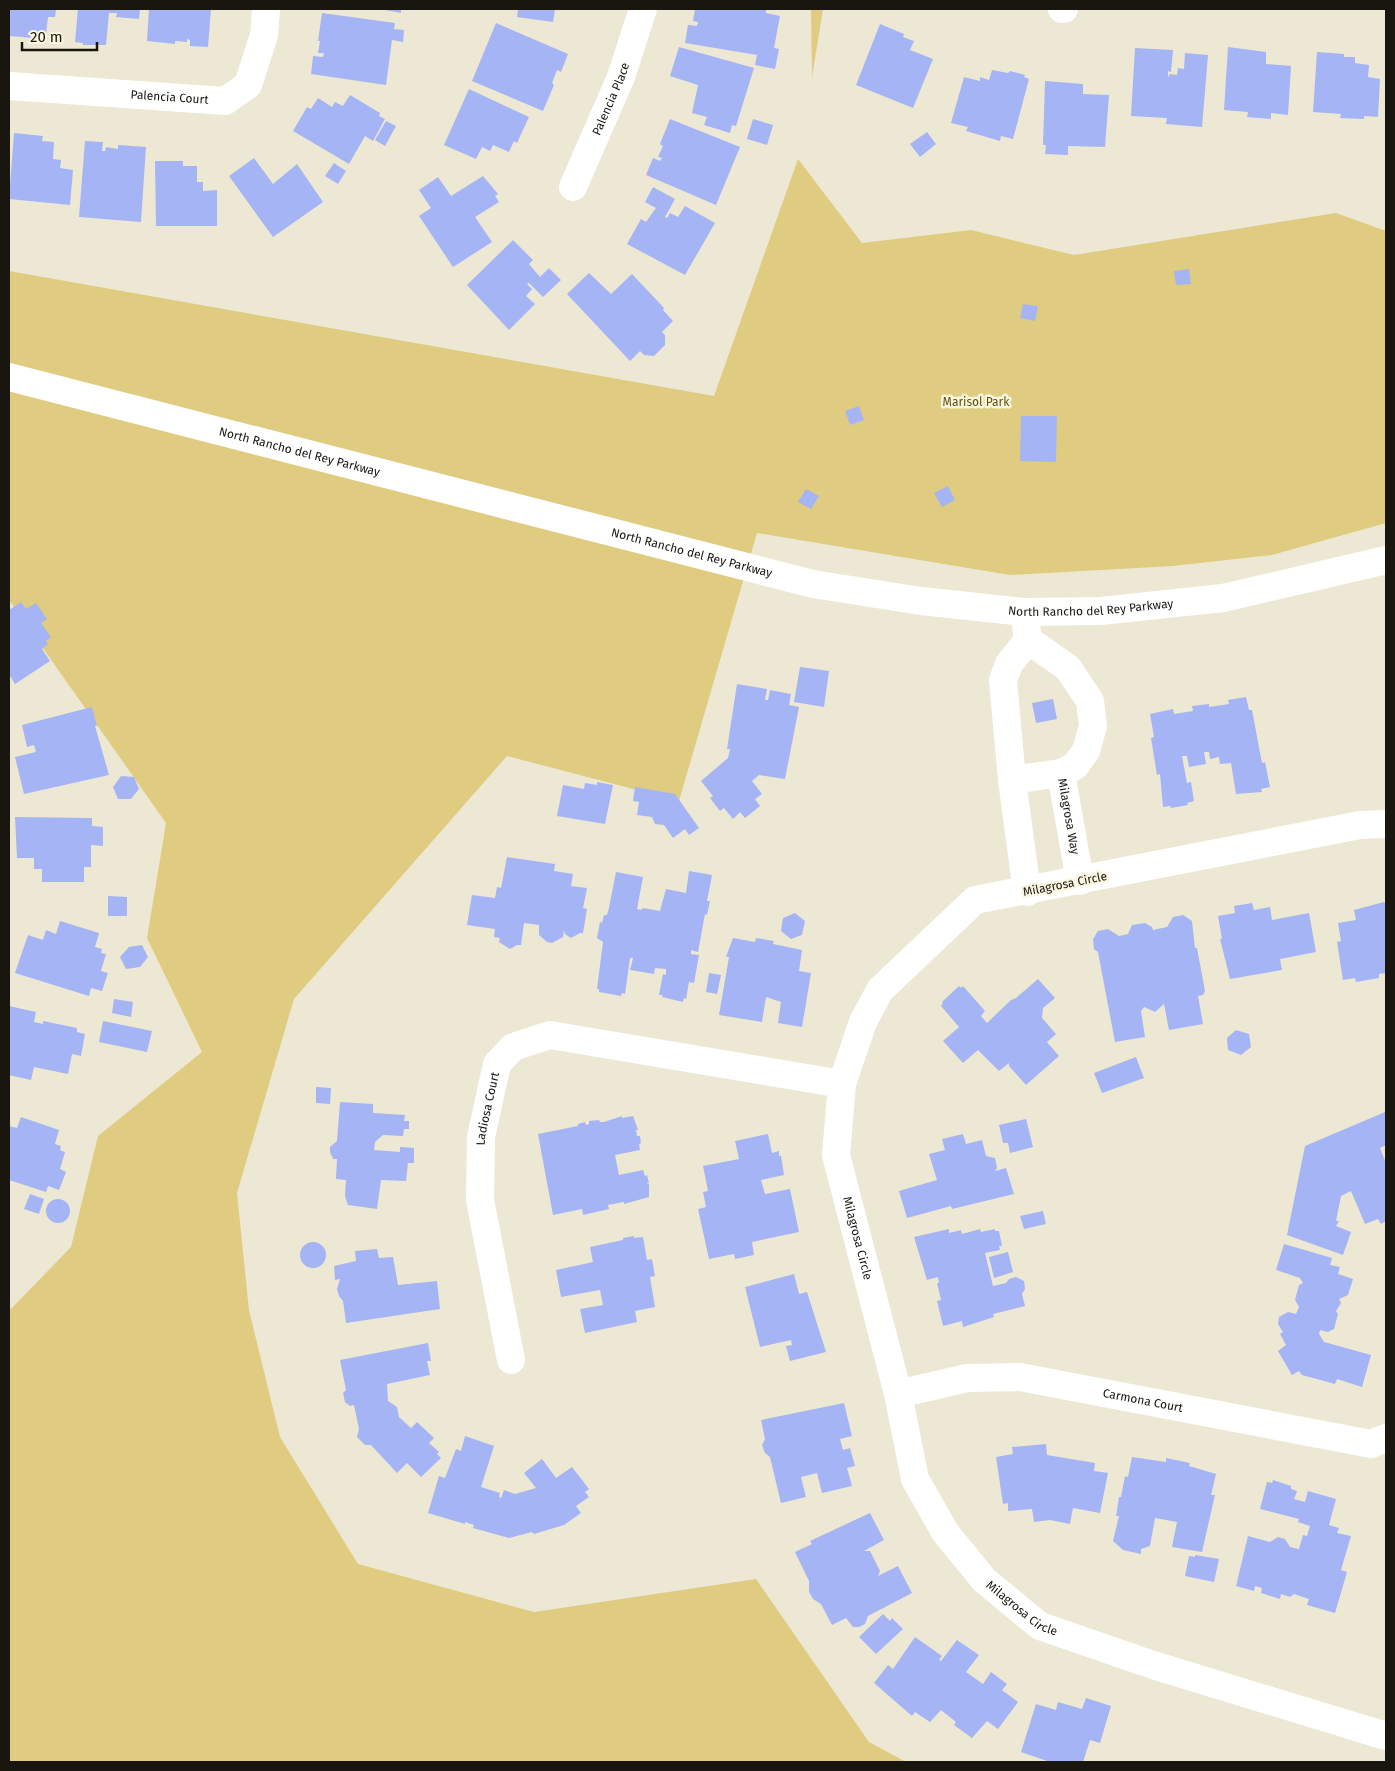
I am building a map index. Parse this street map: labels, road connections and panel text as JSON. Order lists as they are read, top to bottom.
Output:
{
  "streets": {
    "street": [
      "Palencia Court",
      "Palencia Place",
      "North Rancho del Rey Parkway",
      "Milagrosa Way",
      "Milagrosa Circle",
      "Ladiosa Court",
      "Carmona Court"
    ]
  },
  "crossings": [
    ["Milagrosa Way", "Milagrosa Circle"],
    ["Milagrosa Circle", "Ladiosa Court"],
    ["Milagrosa Circle", "Carmona Court"]
  ],
  "parks": ["Marisol Park"],
  "scale_bar": "20 m"
}
